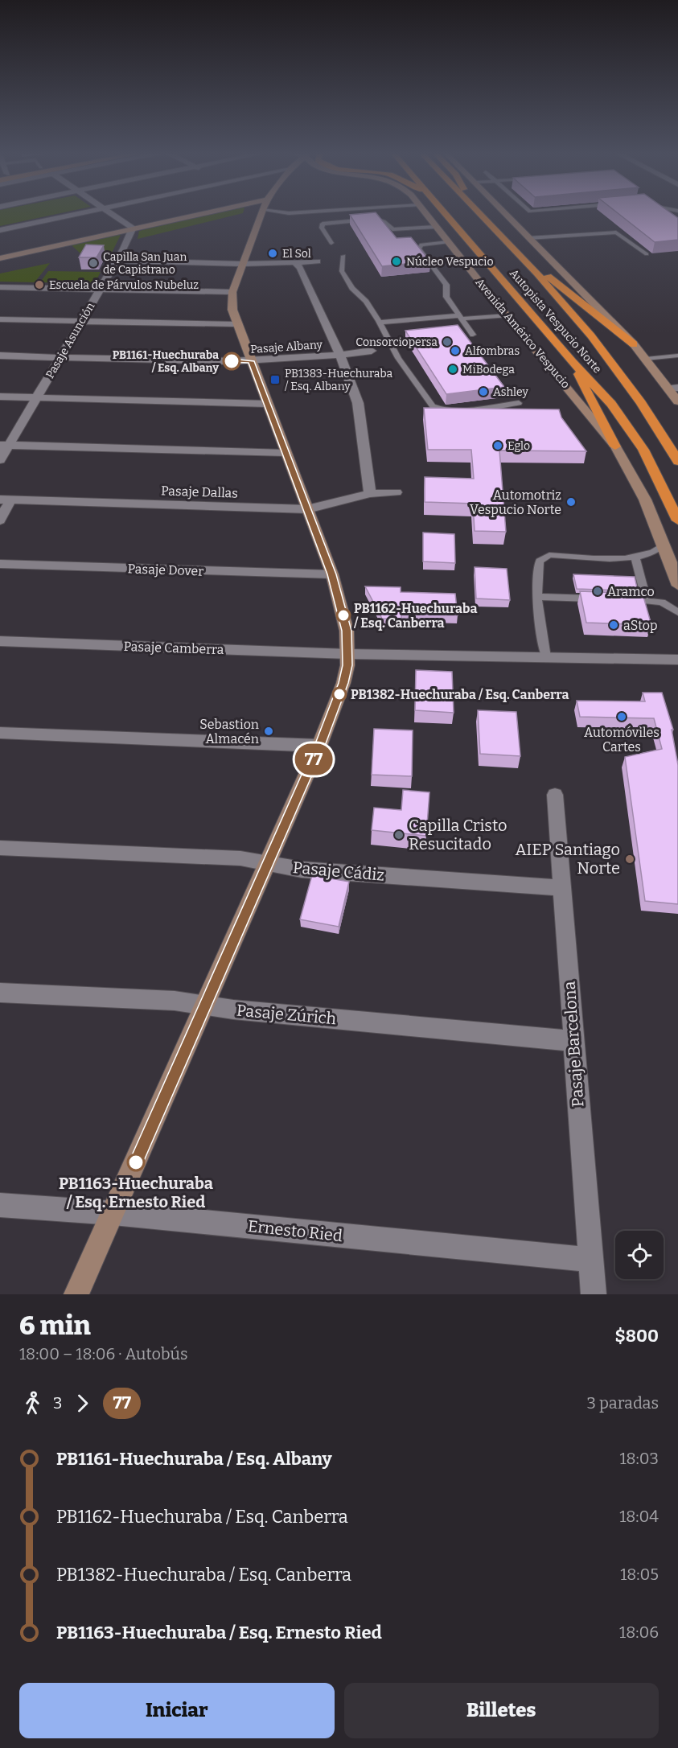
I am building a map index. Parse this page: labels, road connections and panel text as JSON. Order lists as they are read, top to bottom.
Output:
{
  "streets": {
    "highway": ["Autopista Vespucio Norte"],
    "street": [
      "Avenida Américo Vespucio",
      "Pasaje Asunción",
      "Pasaje Albany",
      "Pasaje Dallas",
      "Pasaje Dover",
      "Pasaje Camberra",
      "Pasaje Cádiz",
      "Pasaje Zúrich",
      "Pasaje Barcelona",
      "Ernesto Ried"
    ]
  },
  "crossings": [
    ["Pasaje Asunción", "Pasaje Albany"],
    ["Pasaje Cádiz", "Pasaje Barcelona"],
    ["Pasaje Zúrich", "Pasaje Barcelona"],
    ["Pasaje Barcelona", "Ernesto Ried"]
  ],
  "places": {
    "other": [
      "El Sol",
      "Núcleo Vespucio",
      "Capilla San Juan de Capistrano",
      "Escuela de Párvulos Nubeluz",
      "Consorciopersa",
      "Alfombras",
      "PB1161-Huechuraba / Esq. Albany",
      "MiBodega",
      "Ashley",
      "Eglo",
      "Automotriz Vespucio Norte",
      "Aramco",
      "PB1162-Huechuraba / Esq. Canberra",
      "aStop",
      "PB1382-Huechuraba / Esq. Canberra",
      "Automóviles Cartes",
      "Sebastion Almacén",
      "Capilla Cristo Resucitado",
      "AIEP Santiago Norte",
      "PB1163-Huechuraba / Esq. Ernesto Ried"
    ],
    "transit": ["PB1383-Huechuraba / Esq. Albany"]
  },
  "lines": ["bus line 77"],
  "page": {
    "on_map": "77",
    "heading": ["6 min", "18:00 – 18:06 · Autobús", "$800"],
    "legs": ["3", "77", "3 paradas"],
    "list": [
      {
        "name": "PB1161-Huechuraba / Esq. Albany",
        "value": "18:03"
      },
      {
        "name": "PB1162-Huechuraba / Esq. Canberra",
        "value": "18:04"
      },
      {
        "name": "PB1382-Huechuraba / Esq. Canberra",
        "value": "18:05"
      },
      {
        "name": "PB1163-Huechuraba / Esq. Ernesto Ried",
        "value": "18:06"
      }
    ],
    "buttons": ["Iniciar", "Billetes"]
  }
}
